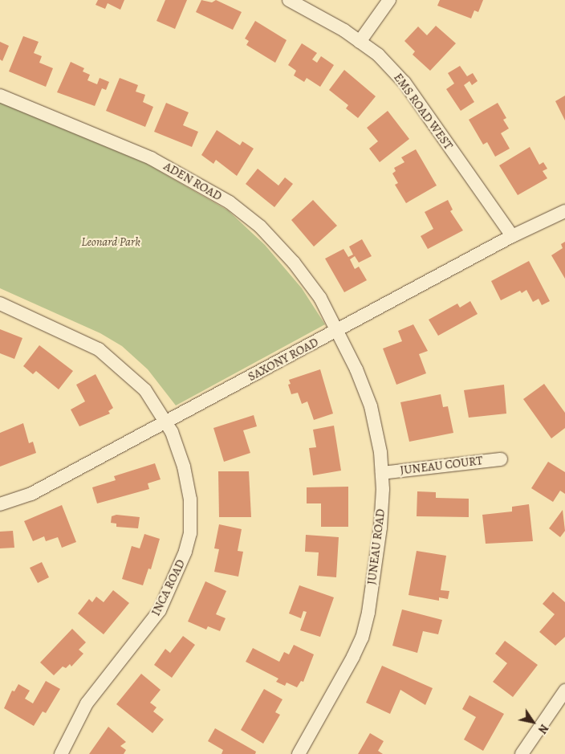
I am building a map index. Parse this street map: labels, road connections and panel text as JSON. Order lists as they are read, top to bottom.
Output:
{
  "streets": {
    "street": [
      "EMS ROAD WEST",
      "ADEN ROAD",
      "SAXONY ROAD",
      "JUNEAU COURT",
      "JUNEAU ROAD",
      "INCA ROAD"
    ]
  },
  "crossings": [
    ["EMS ROAD WEST", "SAXONY ROAD"],
    ["ADEN ROAD", "SAXONY ROAD"],
    ["ADEN ROAD", "JUNEAU ROAD"],
    ["SAXONY ROAD", "JUNEAU ROAD"],
    ["SAXONY ROAD", "INCA ROAD"],
    ["JUNEAU COURT", "JUNEAU ROAD"]
  ],
  "parks": ["Leonard Park"],
  "north": "bottom right"
}
